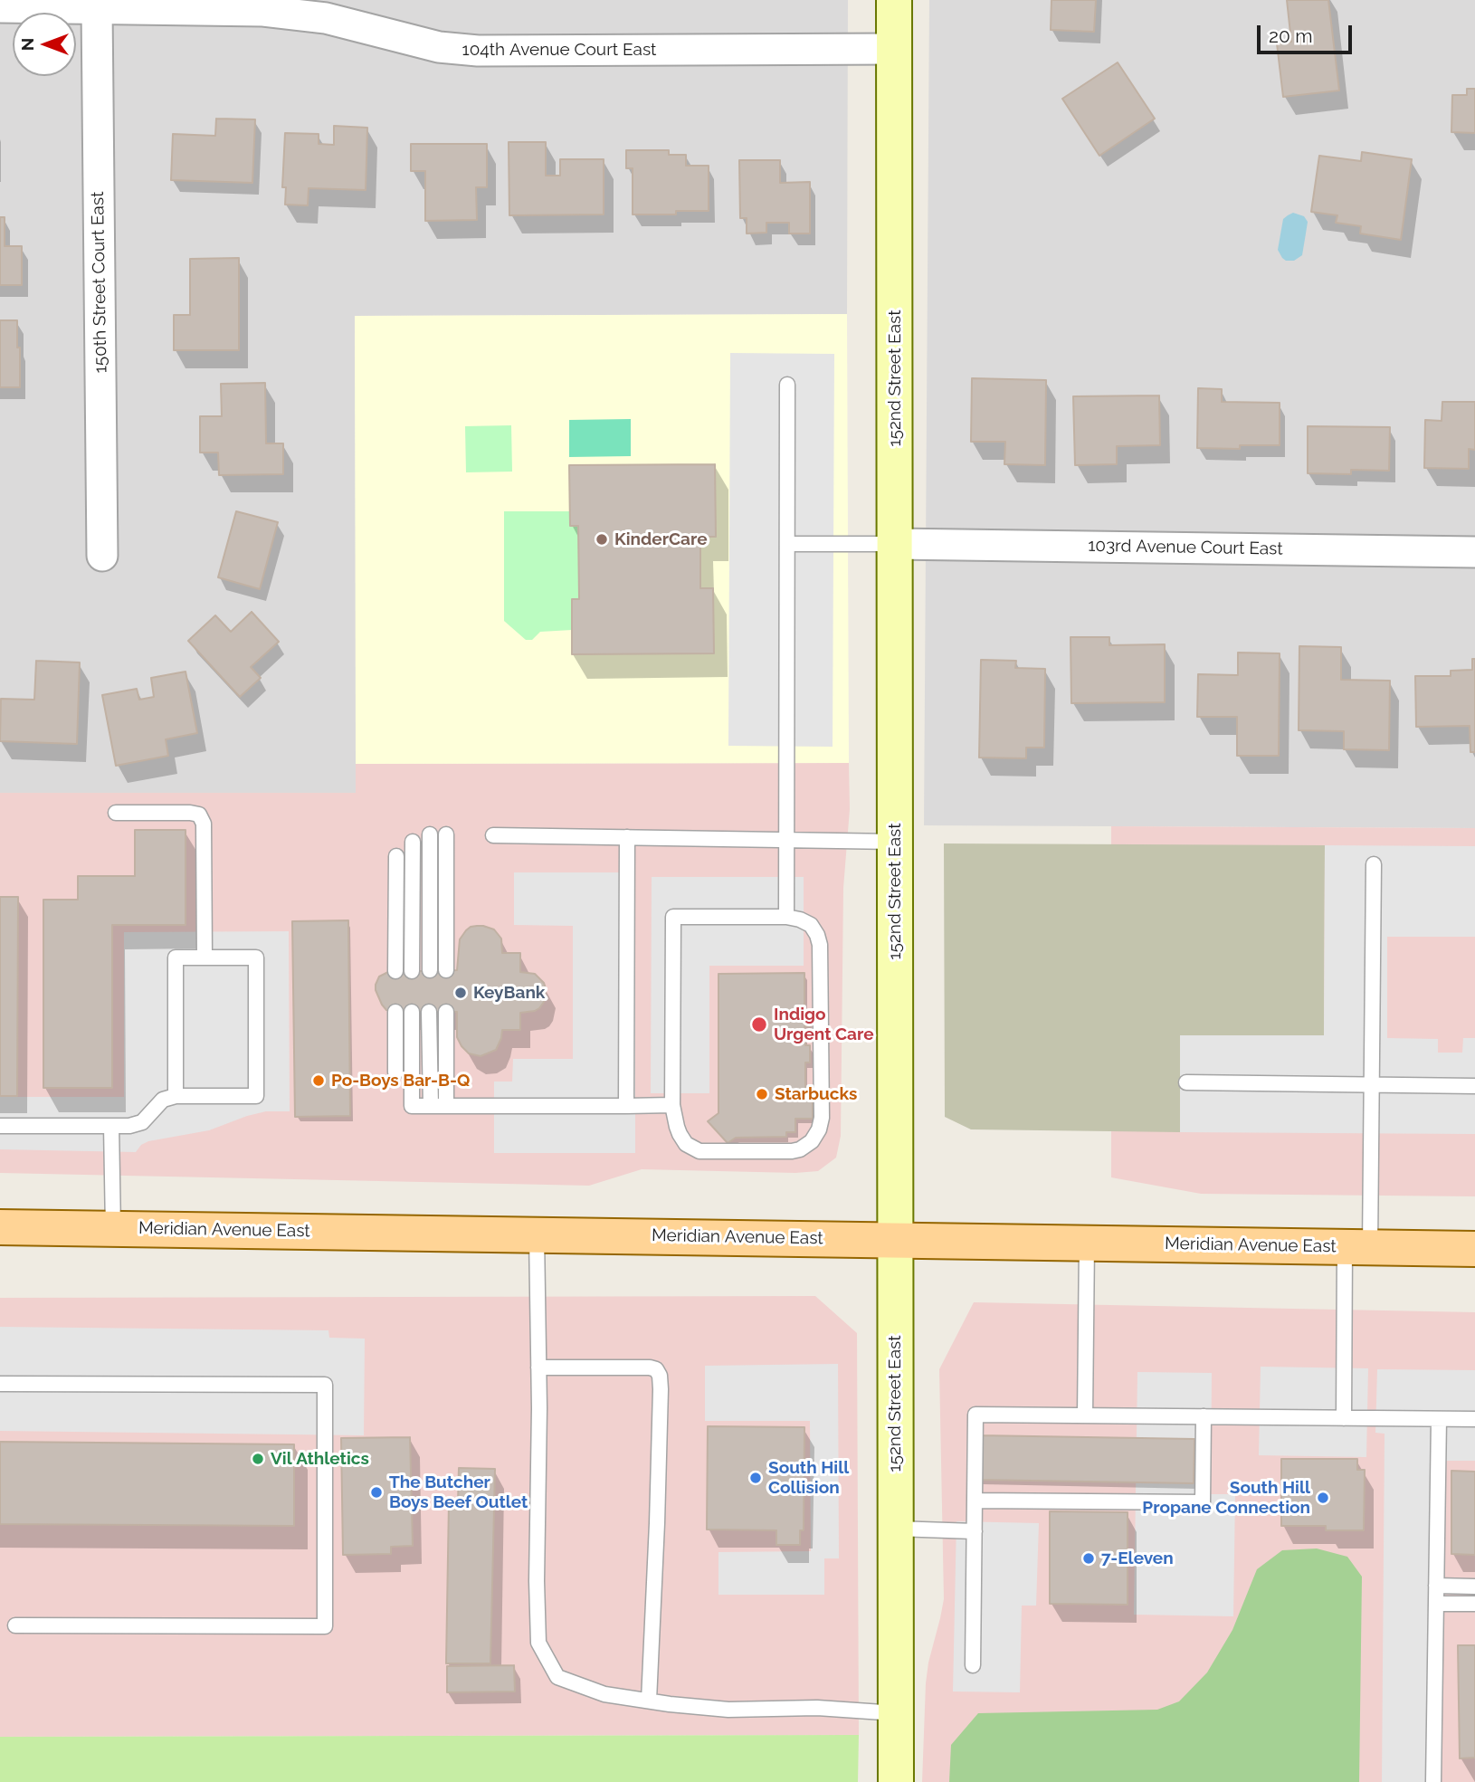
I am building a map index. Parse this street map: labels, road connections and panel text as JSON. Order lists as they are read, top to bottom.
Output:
{
  "streets": {
    "main road": ["152nd Street East", "Meridian Avenue East"],
    "street": ["104th Avenue Court East", "150th Street Court East", "103rd Avenue Court East"]
  },
  "crossings": [
    ["104th Avenue Court East", "150th Street Court East"],
    ["104th Avenue Court East", "152nd Street East"],
    ["152nd Street East", "103rd Avenue Court East"],
    ["152nd Street East", "Meridian Avenue East"]
  ],
  "places": [
    "KinderCare",
    "KeyBank",
    "Indigo Urgent Care",
    "Po-Boys Bar-B-Q",
    "Starbucks",
    "Vil Athletics",
    "South Hill Collision",
    "The Butcher Boys Beef Outlet",
    "South Hill Propane Connection",
    "7-Eleven"
  ],
  "scale_bar": "20 m",
  "north": "left"
}
